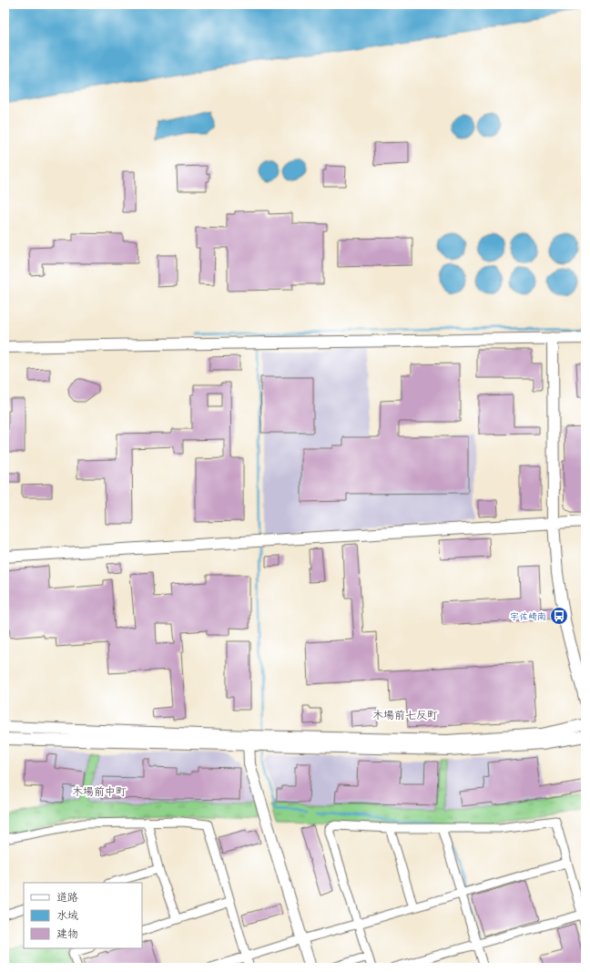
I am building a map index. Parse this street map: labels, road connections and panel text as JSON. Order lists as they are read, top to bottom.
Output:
{
  "districts": ["木場前七反町", "木場前中町"],
  "places": {
    "bus stop": ["宇佐崎南"]
  },
  "legend": ["道路", "水域", "建物"]
}
